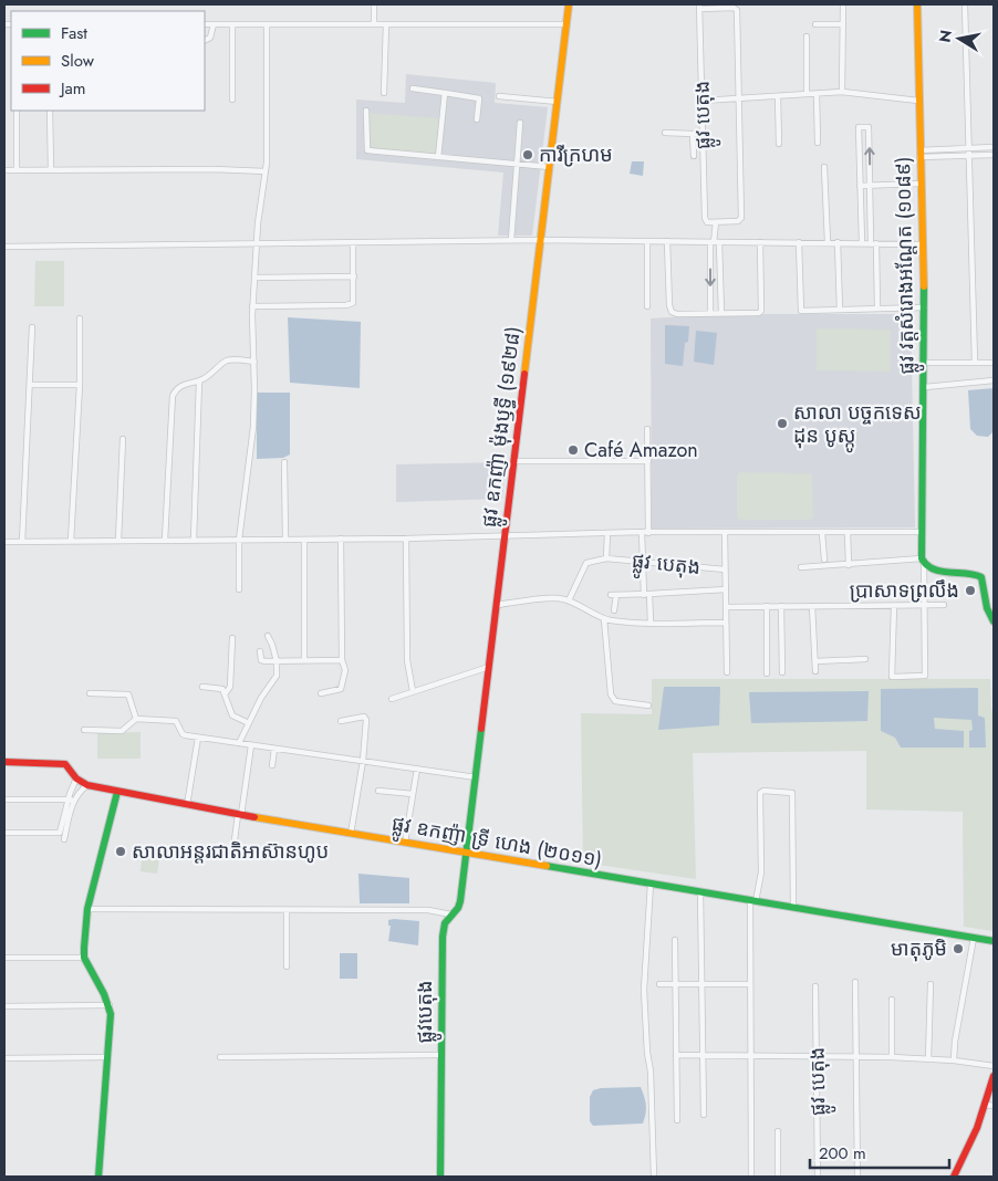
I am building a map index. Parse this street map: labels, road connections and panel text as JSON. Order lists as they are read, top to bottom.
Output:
{
  "streets": {
    "main road": [
      "ផ្លូវ វត្តសំរោងអណ្ដែត (១០៨៩)",
      "ផ្លូវ ឧកញ៉ា ម៉ុងឫទ្ធី (១៩២៨)",
      "ផ្លូវ ឧកញ៉ា ទ្រី ហេង (២០១១)",
      "ផ្លូវបេតុង"
    ],
    "street": ["ផ្លូវ បេតុង"]
  },
  "crossings": [
    ["ផ្លូវ ឧកញ៉ា ម៉ុងឫទ្ធី (១៩២៨)", "ផ្លូវ ឧកញ៉ា ទ្រី ហេង (២០១១)"],
    ["ផ្លូវ ឧកញ៉ា ម៉ុងឫទ្ធី (១៩២៨)", "ផ្លូវបេតុង"],
    ["ផ្លូវ ឧកញ៉ា ទ្រី ហេង (២០១១)", "ផ្លូវបេតុង"]
  ],
  "places": [
    "ការីក្រហម",
    "សាលា បច្ចកទេស ដុន បូស្កូ",
    "Café Amazon",
    "ប្រាសាទព្រលឹង",
    "សាលាអន្ដរជាតិអាស៊ានហូប",
    "មាតុភូមិ"
  ],
  "legend": ["Fast", "Slow", "Jam"],
  "scale_bar": "200 m",
  "north": "left"
}
